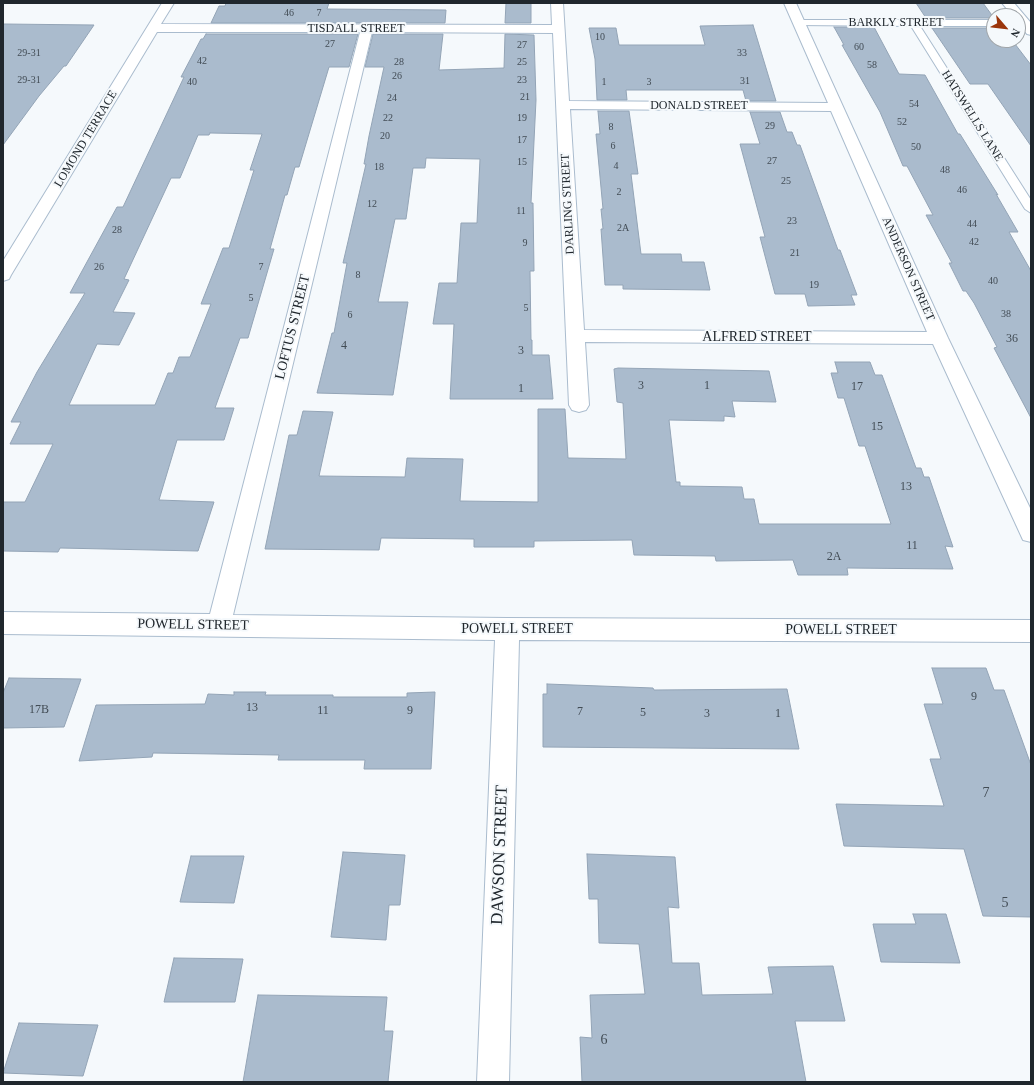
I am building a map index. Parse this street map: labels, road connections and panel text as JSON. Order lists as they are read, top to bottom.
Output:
{
  "streets": {
    "street": [
      "TISDALL STREET",
      "DONALD STREET",
      "LOMOND TERRACE",
      "DARLING STREET",
      "ANDERSON STREET",
      "LOFTUS STREET",
      "ALFRED STREET",
      "POWELL STREET",
      "DAWSON STREET"
    ],
    "lane": ["BARKLY STREET", "HATSWELLS LANE"]
  },
  "crossings": [
    ["BARKLY STREET", "HATSWELLS LANE"],
    ["BARKLY STREET", "ANDERSON STREET"],
    ["TISDALL STREET", "LOMOND TERRACE"],
    ["TISDALL STREET", "DARLING STREET"],
    ["TISDALL STREET", "LOFTUS STREET"],
    ["DONALD STREET", "DARLING STREET"],
    ["DONALD STREET", "ANDERSON STREET"],
    ["DARLING STREET", "ALFRED STREET"],
    ["ANDERSON STREET", "ALFRED STREET"],
    ["LOFTUS STREET", "POWELL STREET"],
    ["POWELL STREET", "DAWSON STREET"]
  ],
  "house_numbers": [
    "46",
    "7",
    "10",
    "27",
    "27",
    "60",
    "29-31",
    "33",
    "42",
    "28",
    "25",
    "58",
    "26",
    "29-31",
    "23",
    "31",
    "40",
    "1",
    "3",
    "21",
    "24",
    "54",
    "22",
    "19",
    "52",
    "29",
    "8",
    "20",
    "17",
    "6",
    "50",
    "27",
    "15",
    "4",
    "18",
    "48",
    "25",
    "46",
    "2",
    "12",
    "11",
    "23",
    "44",
    "2A",
    "28",
    "42",
    "9",
    "21",
    "26",
    "7",
    "8",
    "40",
    "19",
    "5",
    "5",
    "38",
    "6",
    "36",
    "4",
    "3",
    "3",
    "1",
    "17",
    "1",
    "15",
    "13",
    "11",
    "2A",
    "9",
    "13",
    "17B",
    "11",
    "9",
    "7",
    "5",
    "3",
    "1",
    "7",
    "5",
    "6"
  ],
  "north": "bottom right"
}
